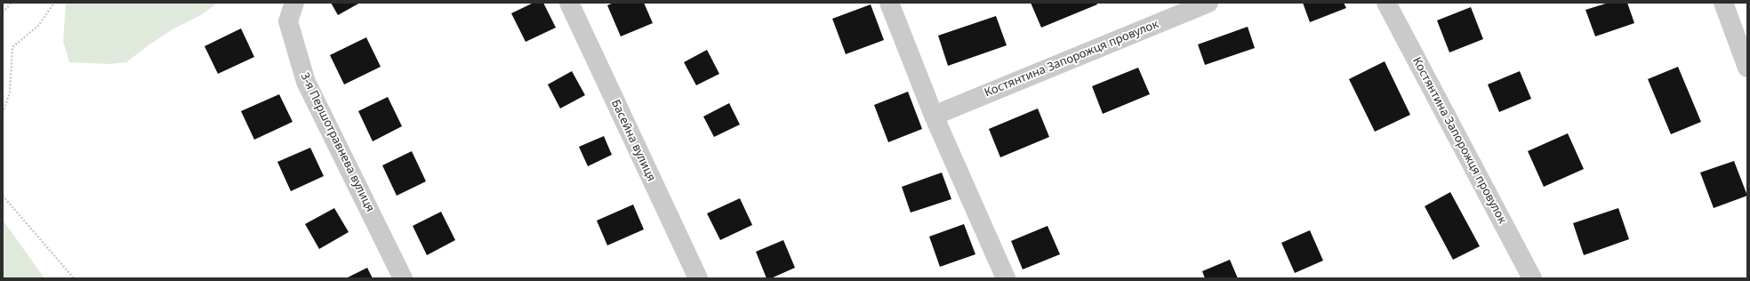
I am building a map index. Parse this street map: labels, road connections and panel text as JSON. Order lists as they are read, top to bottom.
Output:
{
  "streets": {
    "street": ["Костянтина Запорожця провулок", "Басейна вулиця", "3-я Першотравнева вулиця"]
  }
}
